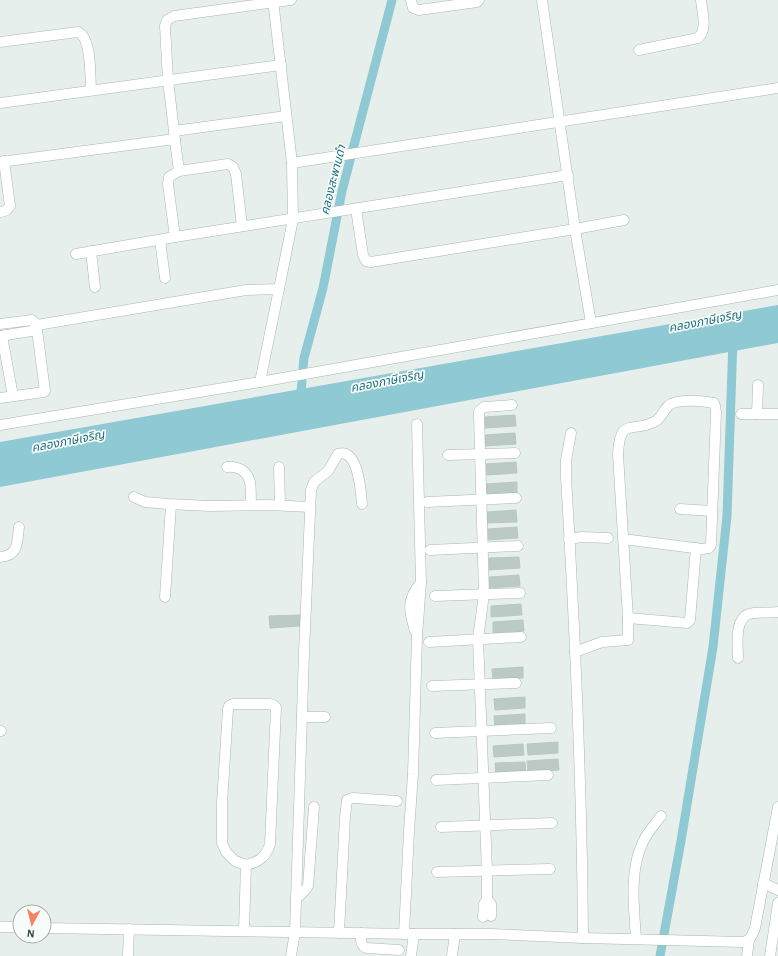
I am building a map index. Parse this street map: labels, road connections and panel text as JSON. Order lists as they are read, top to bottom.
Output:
{
  "water": ["คลองสะพานดำ", "คลองภาษีเจริญ"],
  "north": "bottom"
}
